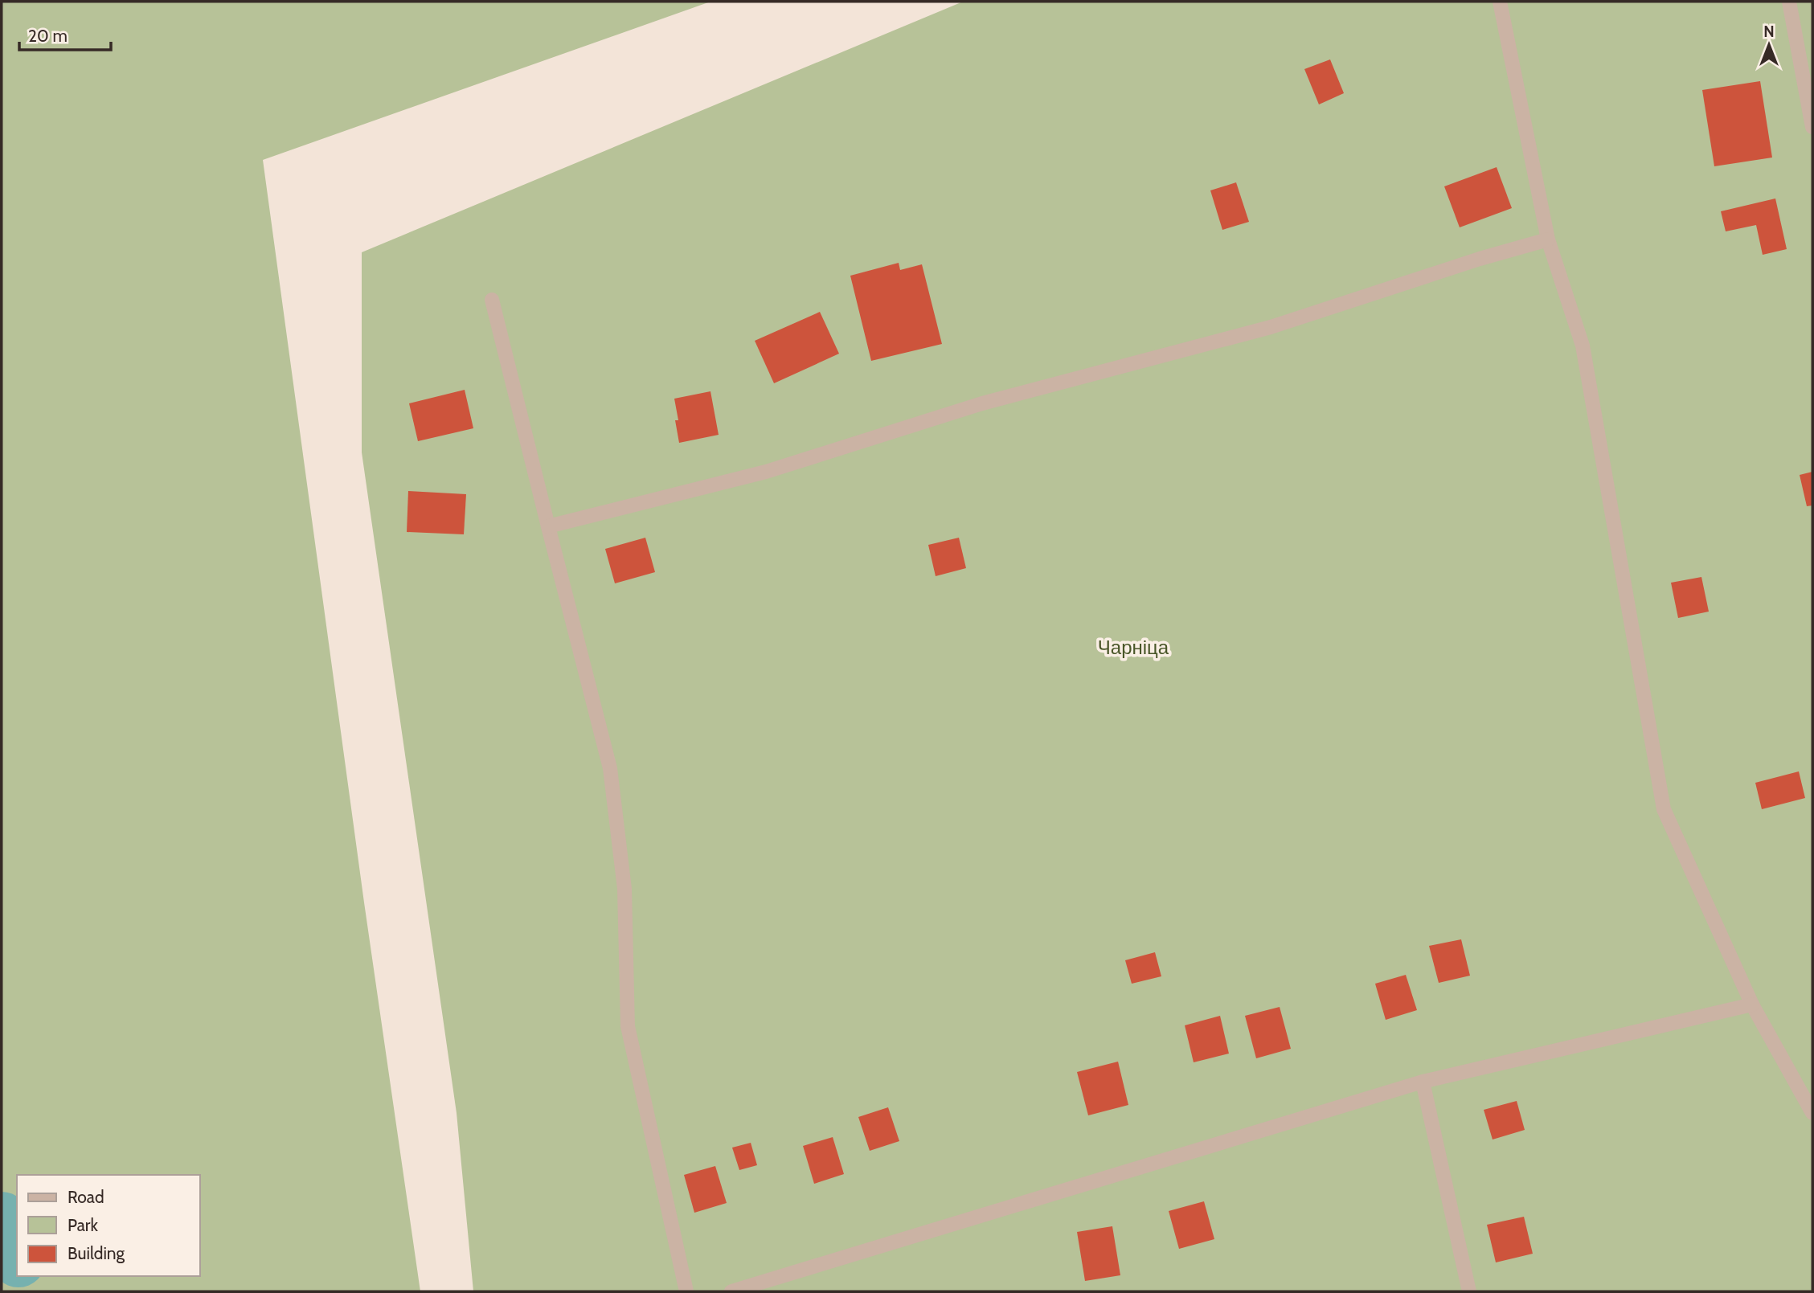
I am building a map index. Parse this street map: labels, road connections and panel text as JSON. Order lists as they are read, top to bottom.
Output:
{
  "parks": ["Чарніца"],
  "legend": ["Road", "Park", "Building"],
  "scale_bar": "20 m",
  "north": "top"
}
